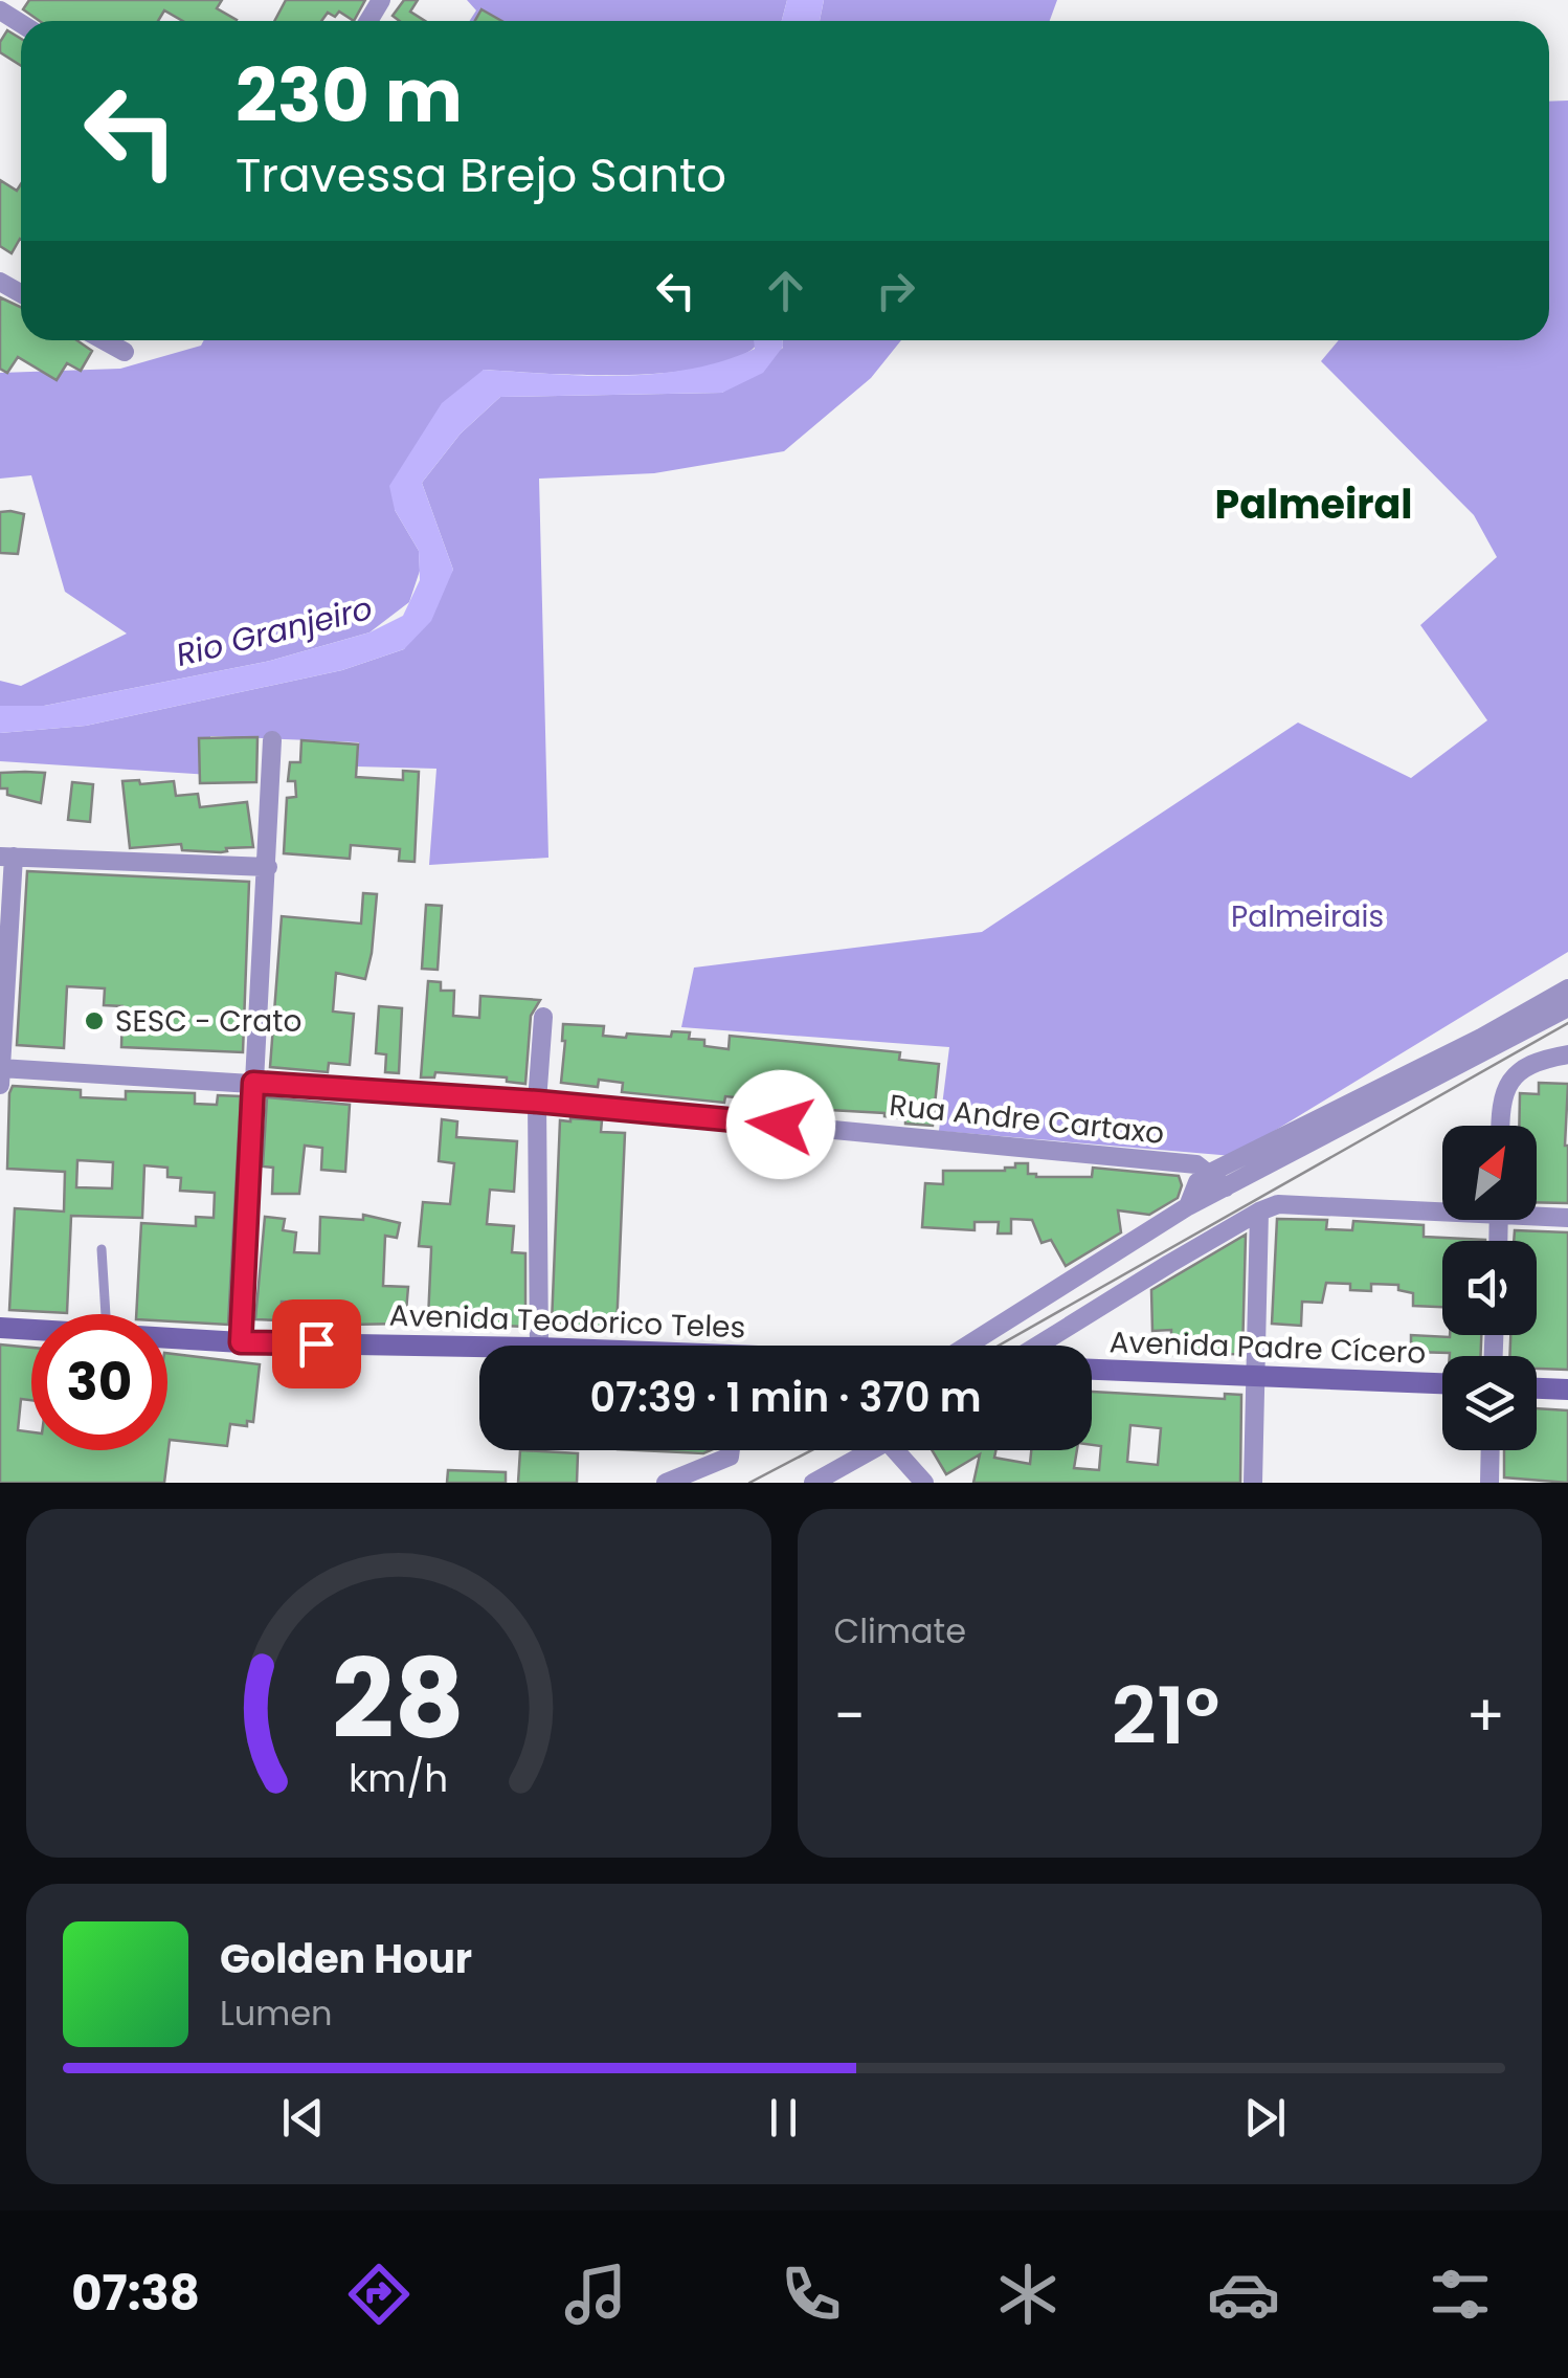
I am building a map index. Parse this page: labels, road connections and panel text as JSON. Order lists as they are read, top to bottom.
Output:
{
  "streets": {
    "main road": ["Avenida Teodorico Teles", "Avenida Padre Cícero"],
    "street": ["Rua Andre Cartaxo"]
  },
  "districts": ["Palmeiral"],
  "water": ["Rio Granjeiro"],
  "parks": ["Palmeirais"],
  "places": ["SESC - Crato"],
  "north": "top right",
  "page": {
    "turn": ["230 m", "Travessa Brejo Santo"],
    "limit": "30",
    "trip": "07:39 · 1 min · 370 m",
    "tile": "Climate",
    "heat": ["−", "21°", "+"],
    "song": ["Golden Hour", "Lumen"],
    "tabs": "07:38",
    "gauge": ["28", "km/h"]
  }
}
